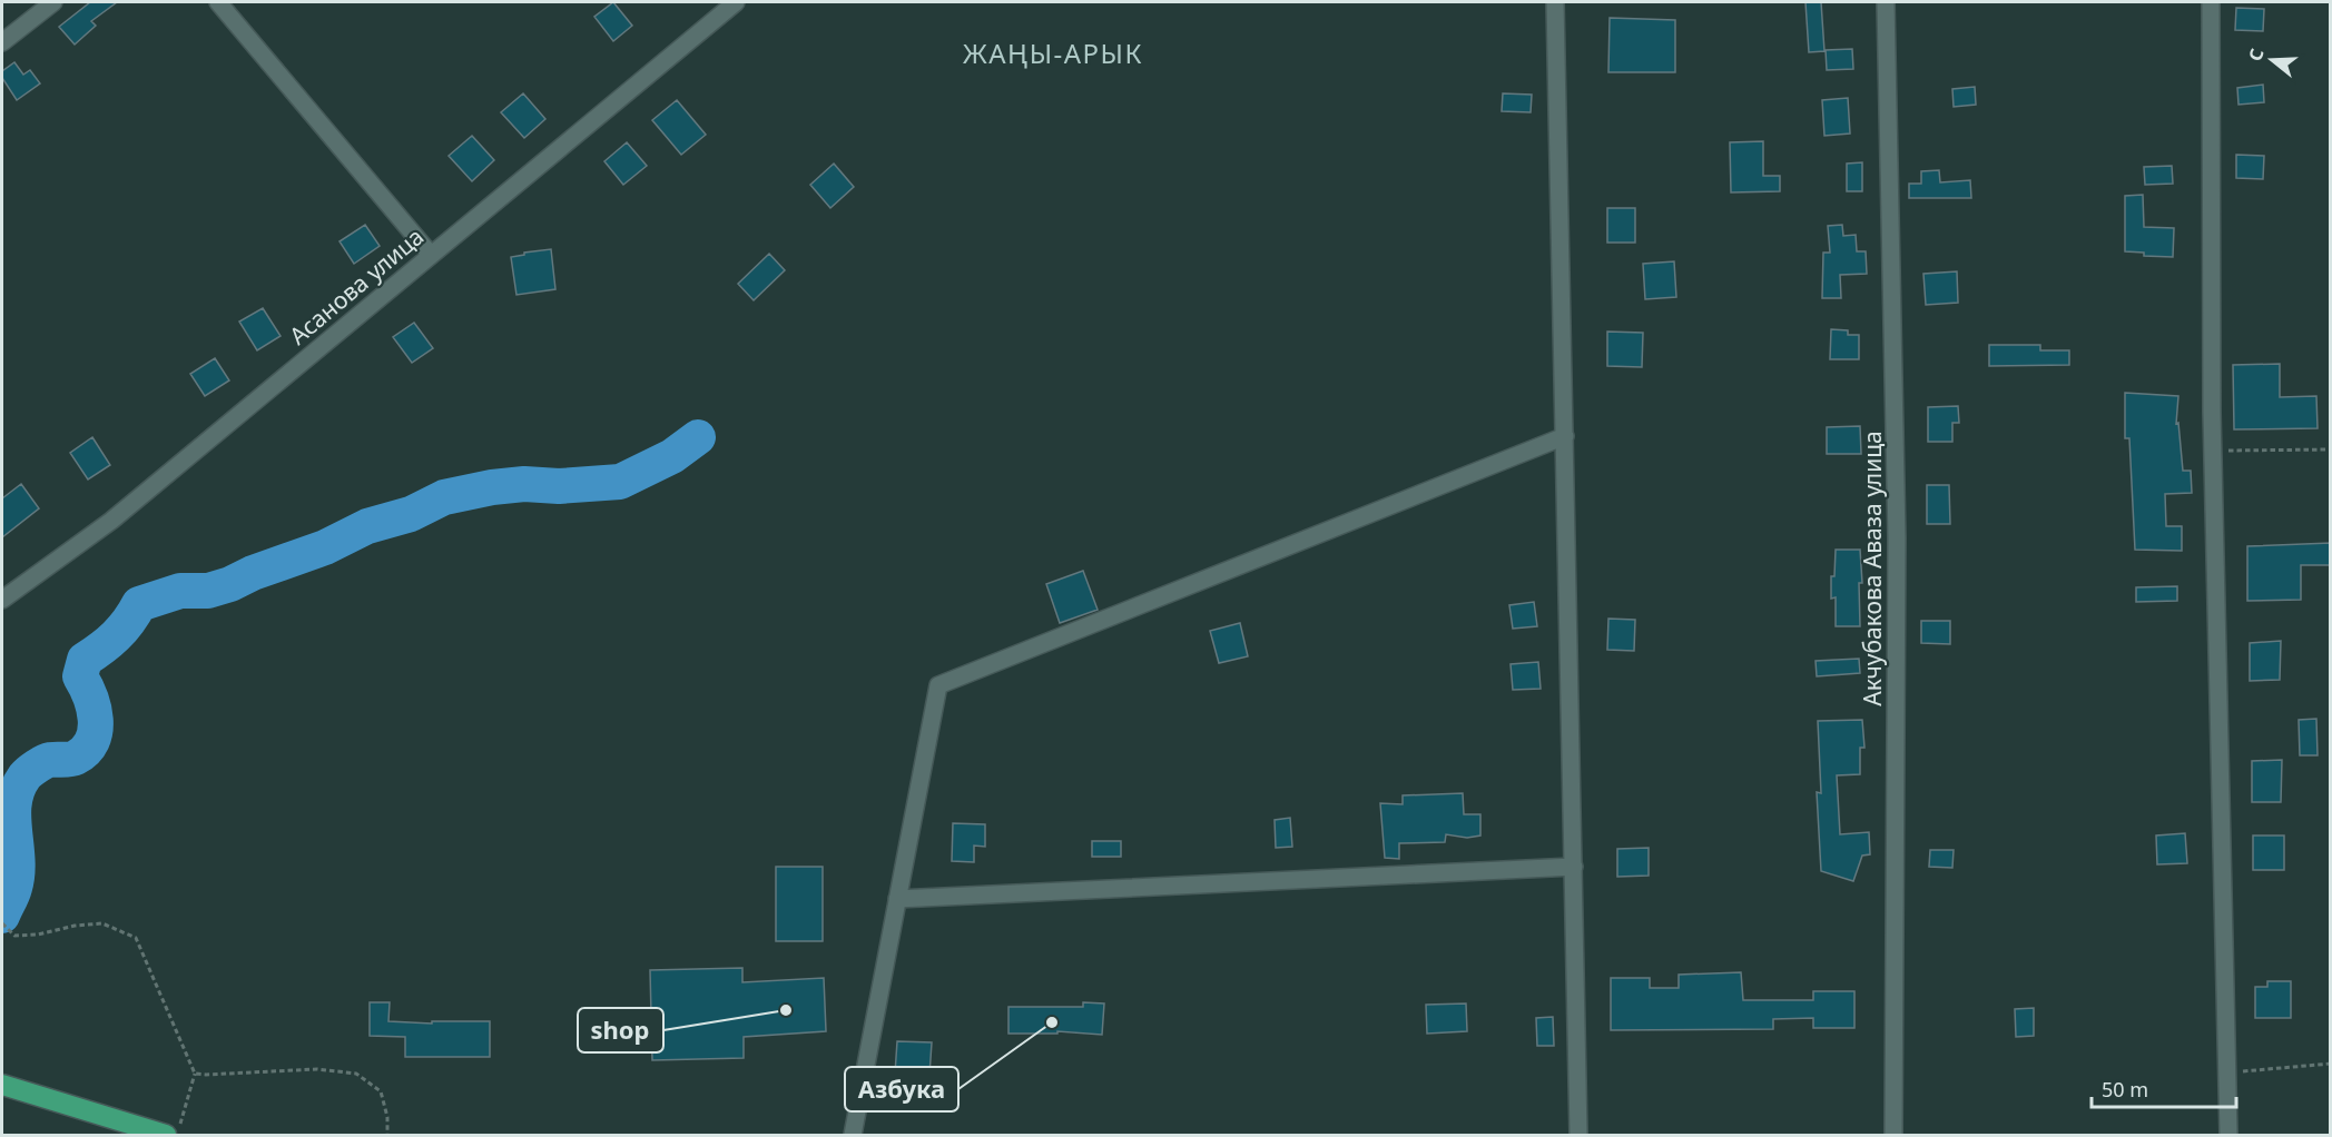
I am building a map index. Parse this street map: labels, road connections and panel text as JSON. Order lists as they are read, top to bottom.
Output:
{
  "streets": {
    "street": ["Асанова улица", "Акчубакова Аваза улица"]
  },
  "districts": ["ЖАҢЫ-АРЫК"],
  "places": ["shop", "Азбука"],
  "scale_bar": "50 m",
  "north": "left"
}
